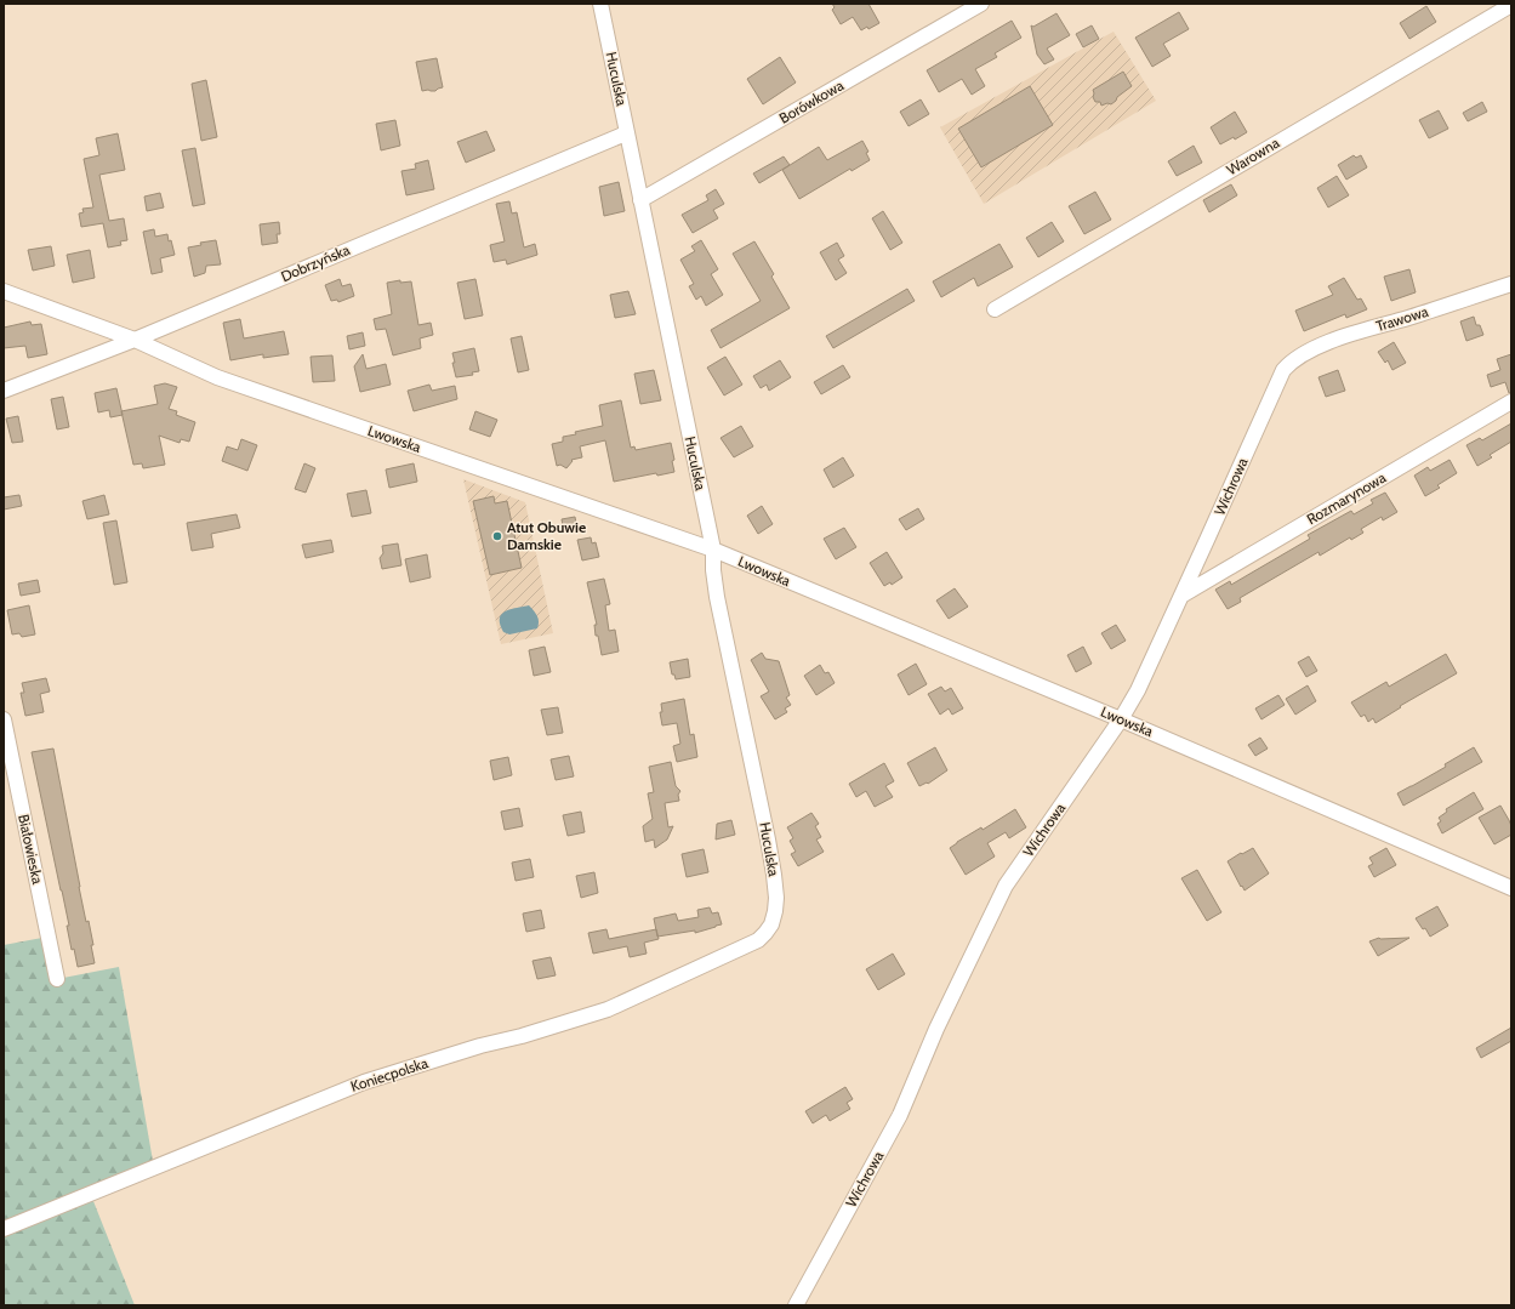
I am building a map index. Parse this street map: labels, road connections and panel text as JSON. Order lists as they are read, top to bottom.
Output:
{
  "streets": {
    "street": [
      "Huculska",
      "Borówkowa",
      "Warowna",
      "Dobrzyńska",
      "Trawowa",
      "Lwowska",
      "Wichrowa",
      "Rozmarynowa",
      "Białowieska",
      "Koniecpolska"
    ]
  },
  "crossings": [
    ["Huculska", "Borówkowa"],
    ["Huculska", "Dobrzyńska"],
    ["Huculska", "Lwowska"],
    ["Huculska", "Koniecpolska"],
    ["Dobrzyńska", "Lwowska"],
    ["Trawowa", "Wichrowa"],
    ["Lwowska", "Wichrowa"],
    ["Wichrowa", "Rozmarynowa"]
  ],
  "places": ["Atut Obuwie Damskie"]
}
